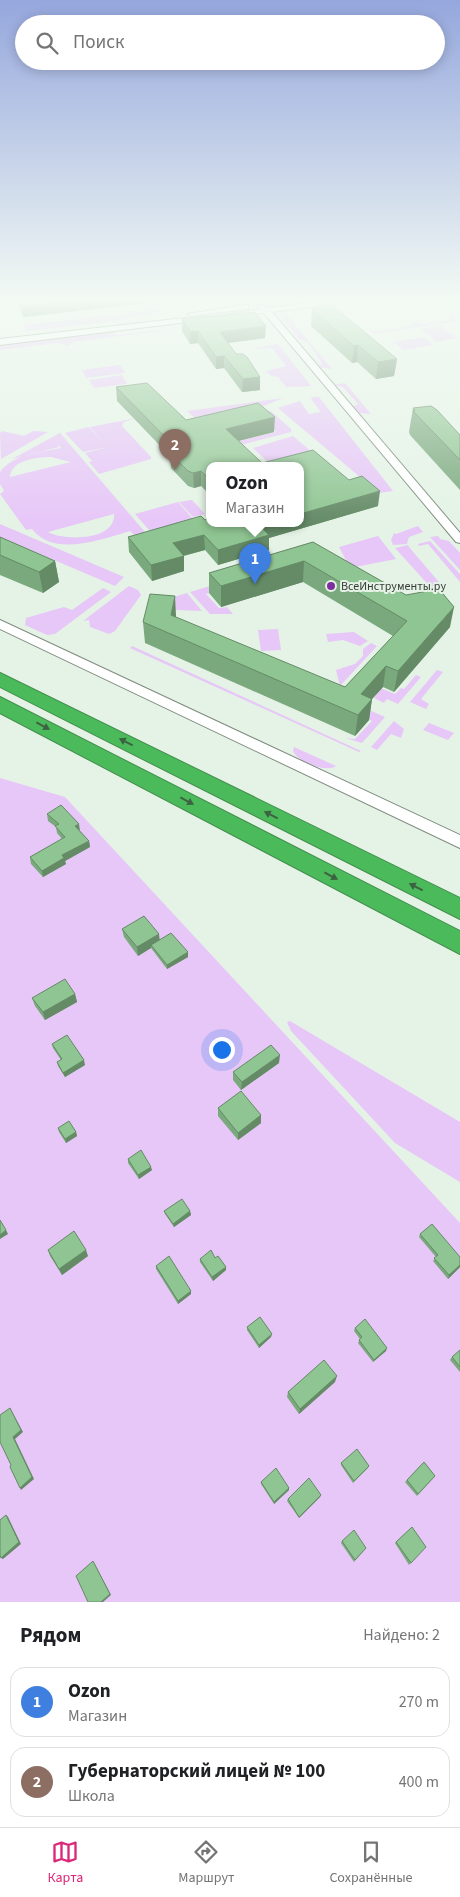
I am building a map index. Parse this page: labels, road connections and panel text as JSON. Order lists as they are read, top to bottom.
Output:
{
  "places": ["ВсеИнструменты.ру"],
  "page": {
    "search": "Поиск",
    "pins": ["2", "1"],
    "popup": ["Ozon", "Магазин"],
    "heading": ["Рядом", "Найдено: 2"],
    "list": [
      {
        "mark": "1",
        "name": "Ozon",
        "note": "Магазин",
        "value": "270 m"
      },
      {
        "mark": "2",
        "name": "Губернаторский лицей № 100",
        "note": "Школа",
        "value": "400 m"
      }
    ],
    "nav": ["Карта", "Маршрут", "Сохранённые"]
  }
}
